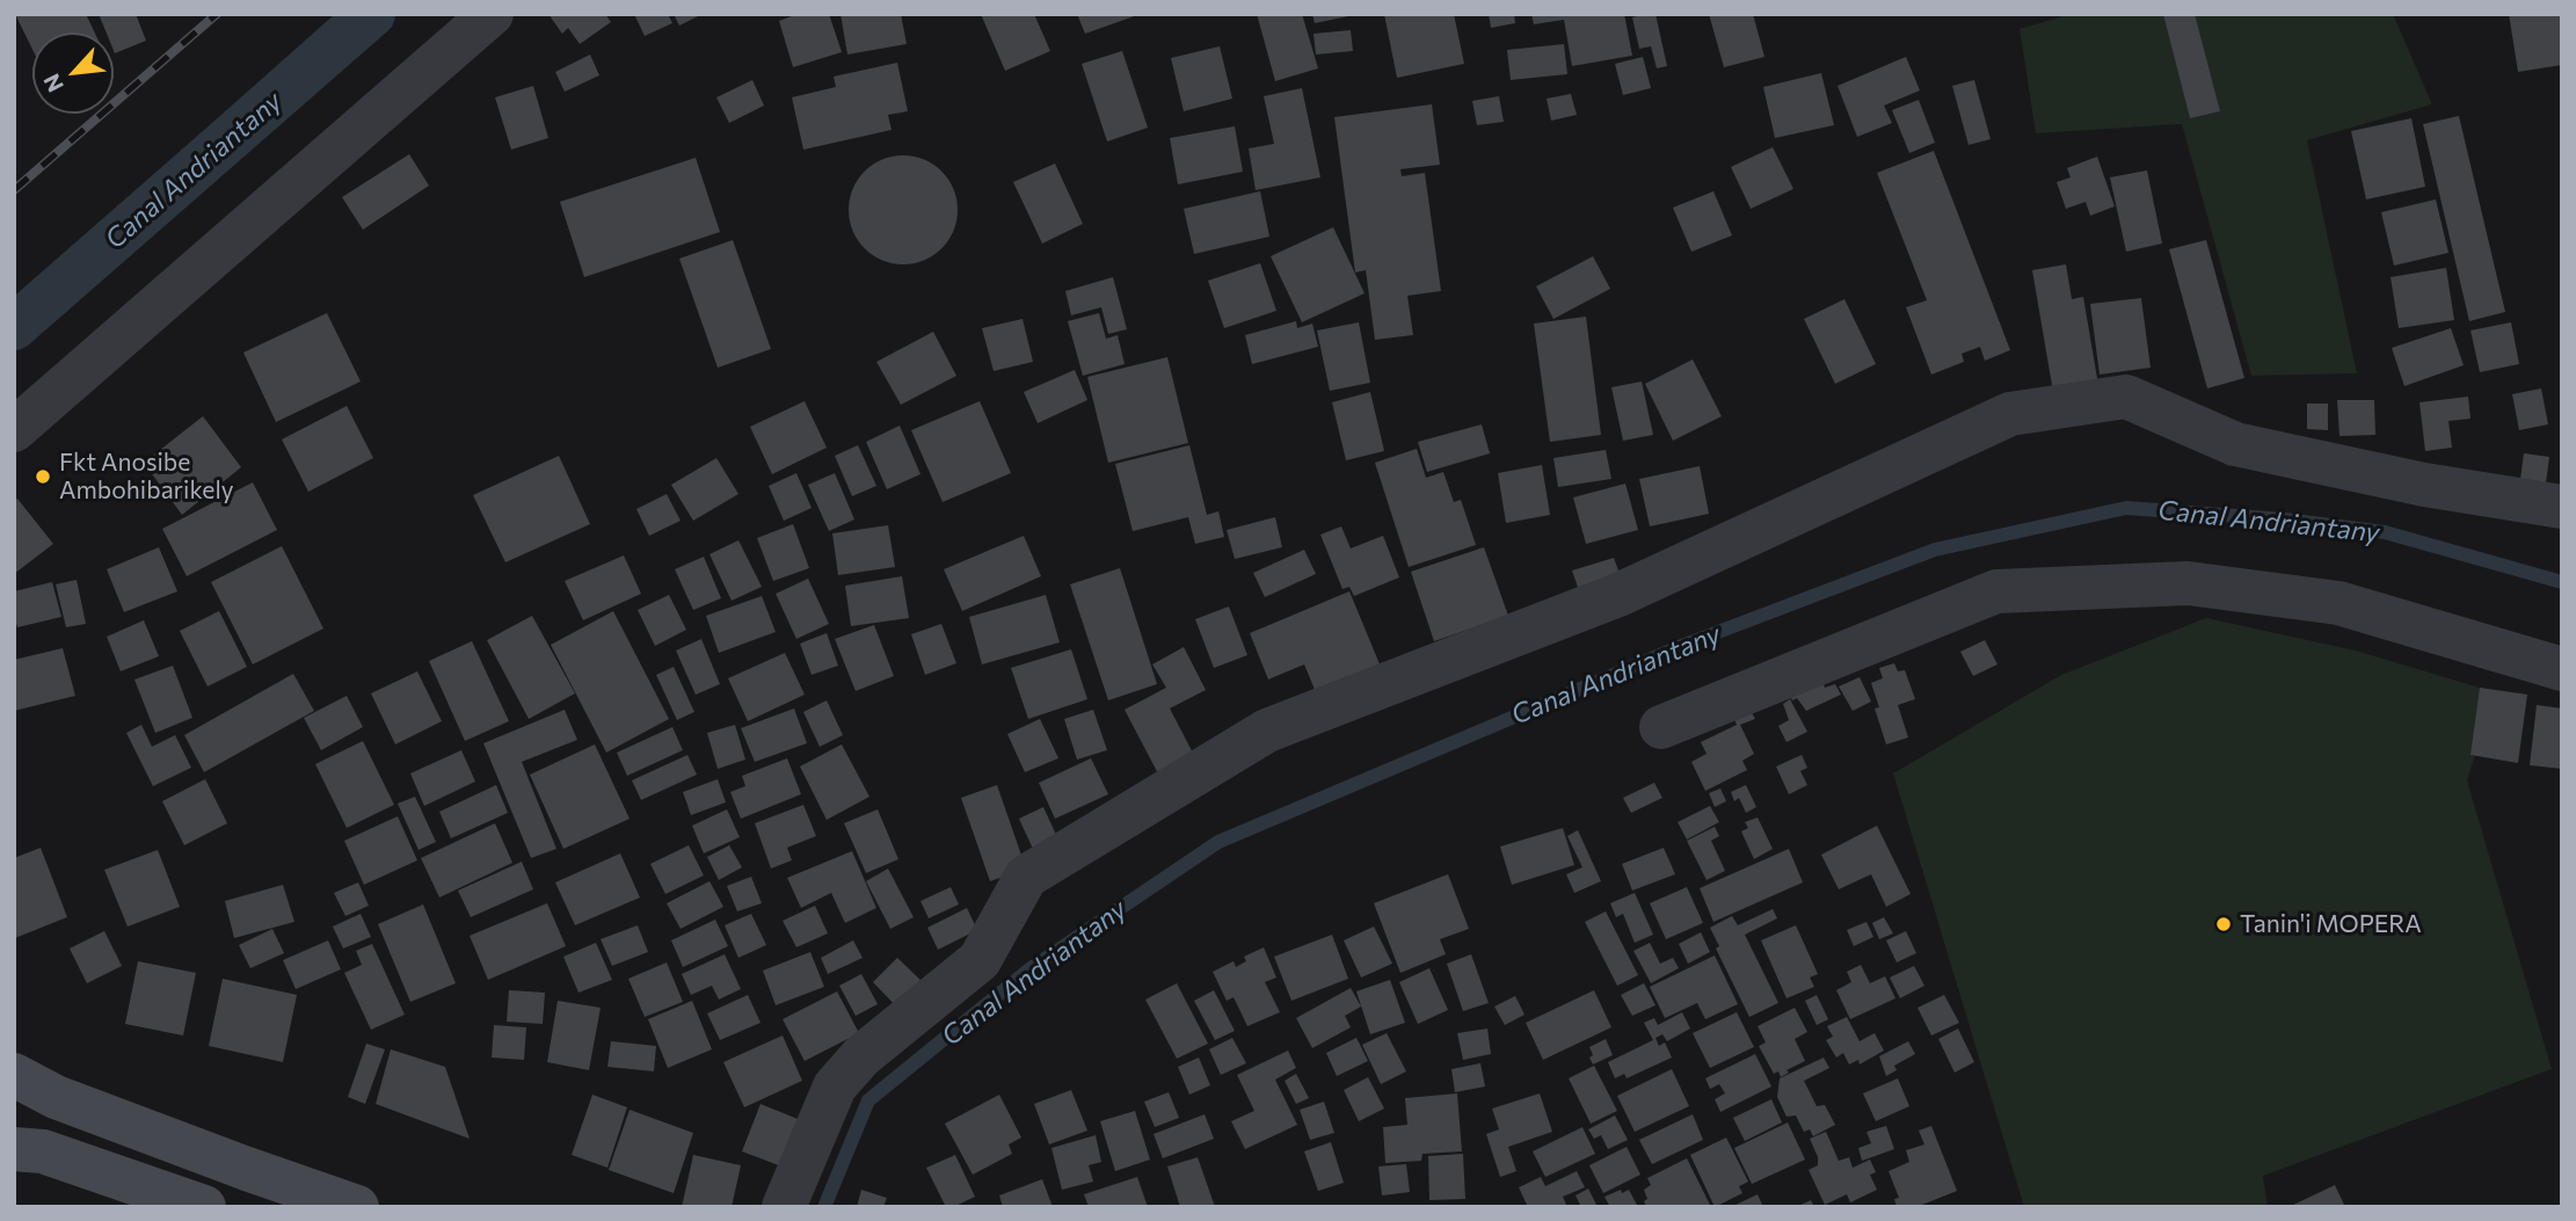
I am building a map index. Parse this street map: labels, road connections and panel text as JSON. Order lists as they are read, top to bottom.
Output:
{
  "water": ["Canal Andriantany"],
  "places": ["Fkt Anosibe Ambohibarikely", "Tanin'i MOPERA"],
  "north": "bottom left"
}
